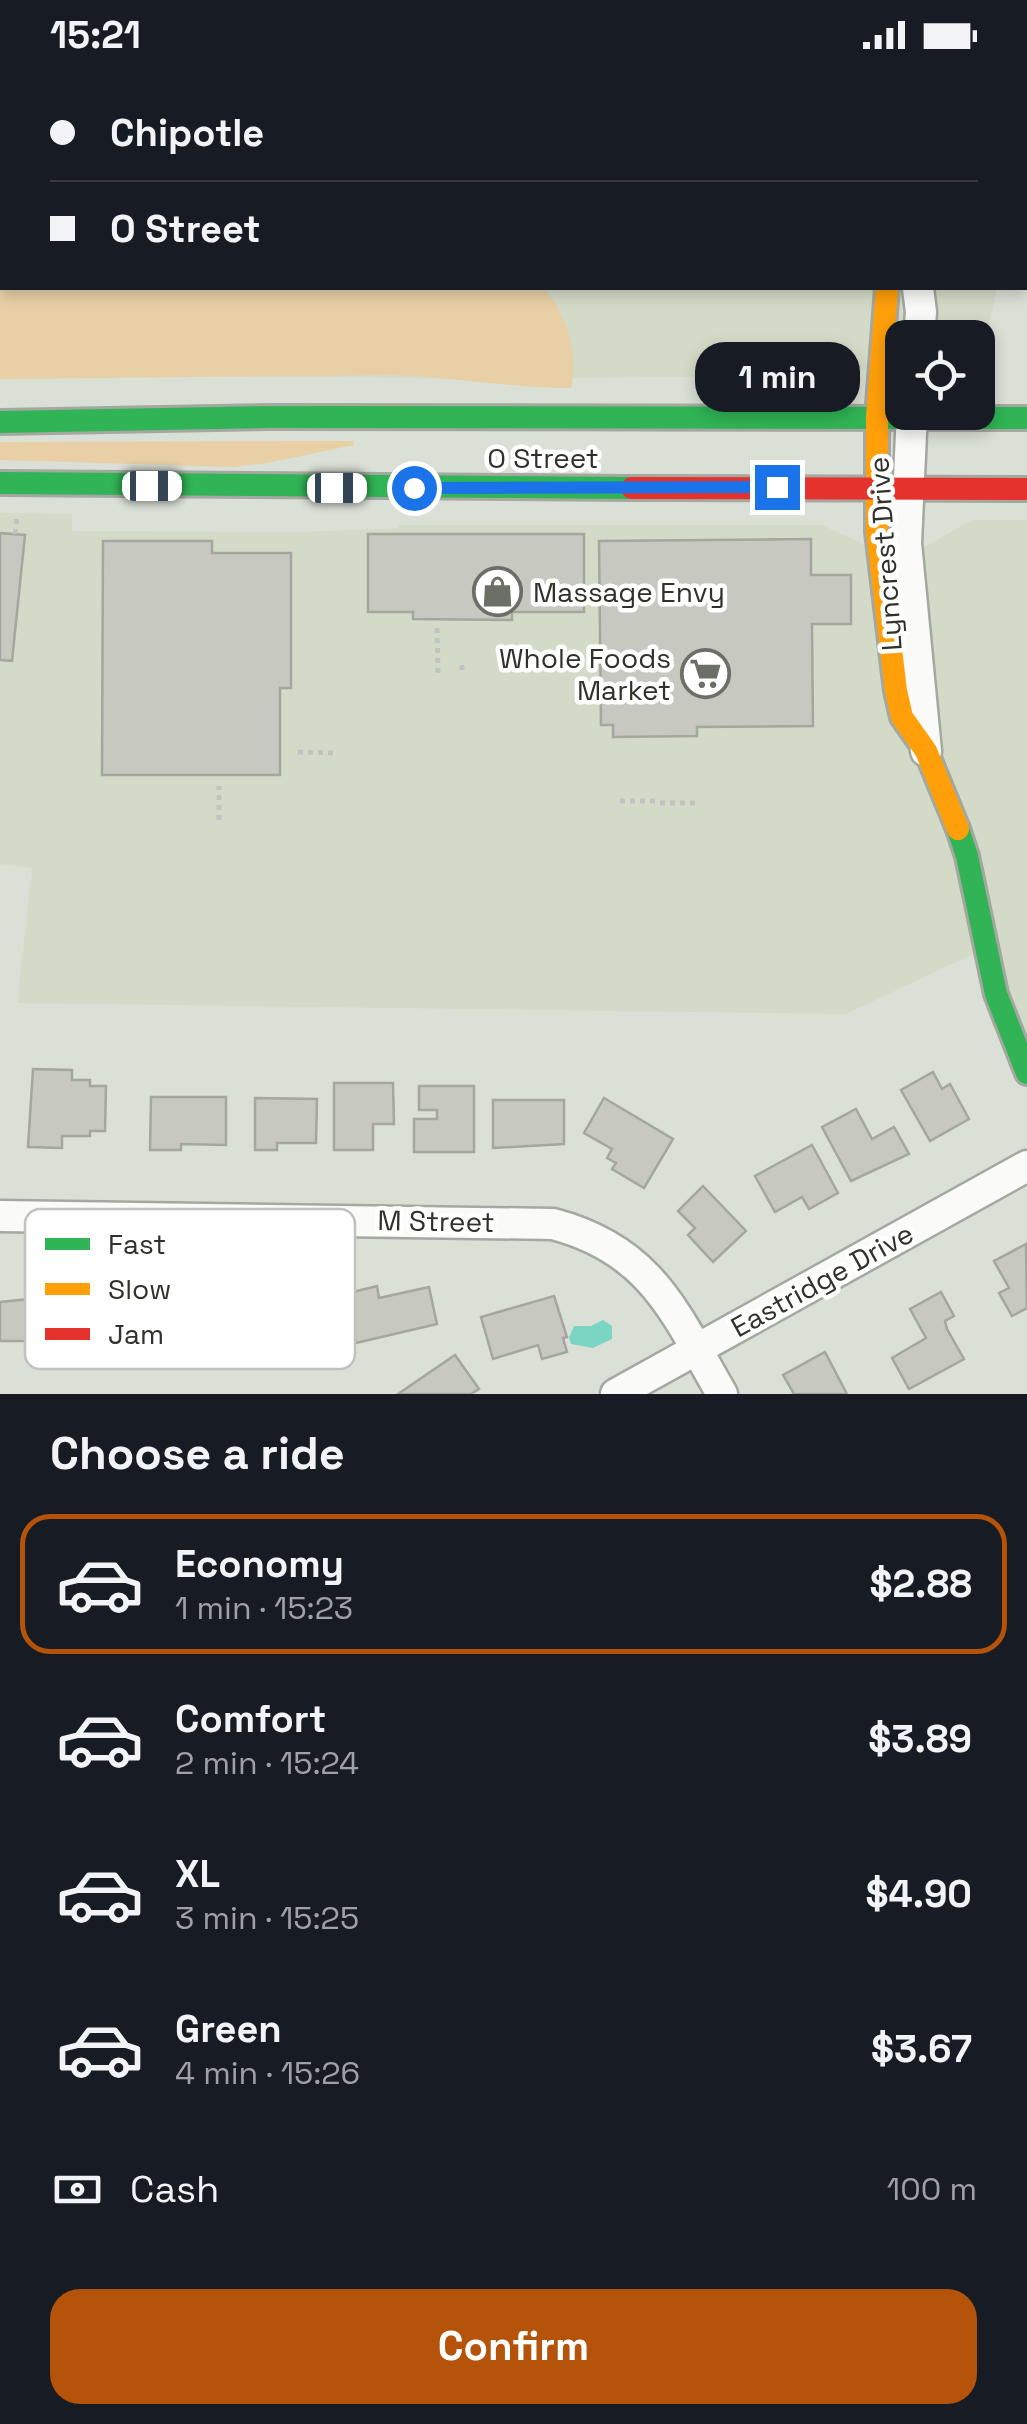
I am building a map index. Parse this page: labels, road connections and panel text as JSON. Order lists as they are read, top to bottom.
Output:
{
  "streets": {
    "main road": ["O Street", "Lyncrest Drive"],
    "street": ["M Street", "Eastridge Drive"]
  },
  "crossings": [
    ["O Street", "Lyncrest Drive"],
    ["M Street", "Eastridge Drive"]
  ],
  "places": {
    "shop": ["Massage Envy"],
    "supermarket": ["Whole Foods Market"]
  },
  "legend": ["Fast", "Slow", "Jam"],
  "page": {
    "status": "15:21",
    "banner": ["Chipotle", "O Street"],
    "bubble": "1 min",
    "heading": "Choose a ride",
    "list": [
      {
        "name": "Economy",
        "note": "1 min · 15:23",
        "value": "$2.88"
      },
      {
        "name": "Comfort",
        "note": "2 min · 15:24",
        "value": "$3.89"
      },
      {
        "name": "XL",
        "note": "3 min · 15:25",
        "value": "$4.90"
      },
      {
        "name": "Green",
        "note": "4 min · 15:26",
        "value": "$3.67"
      }
    ],
    "pay": ["Cash", "100 m"],
    "buttons": "Confirm"
  }
}
